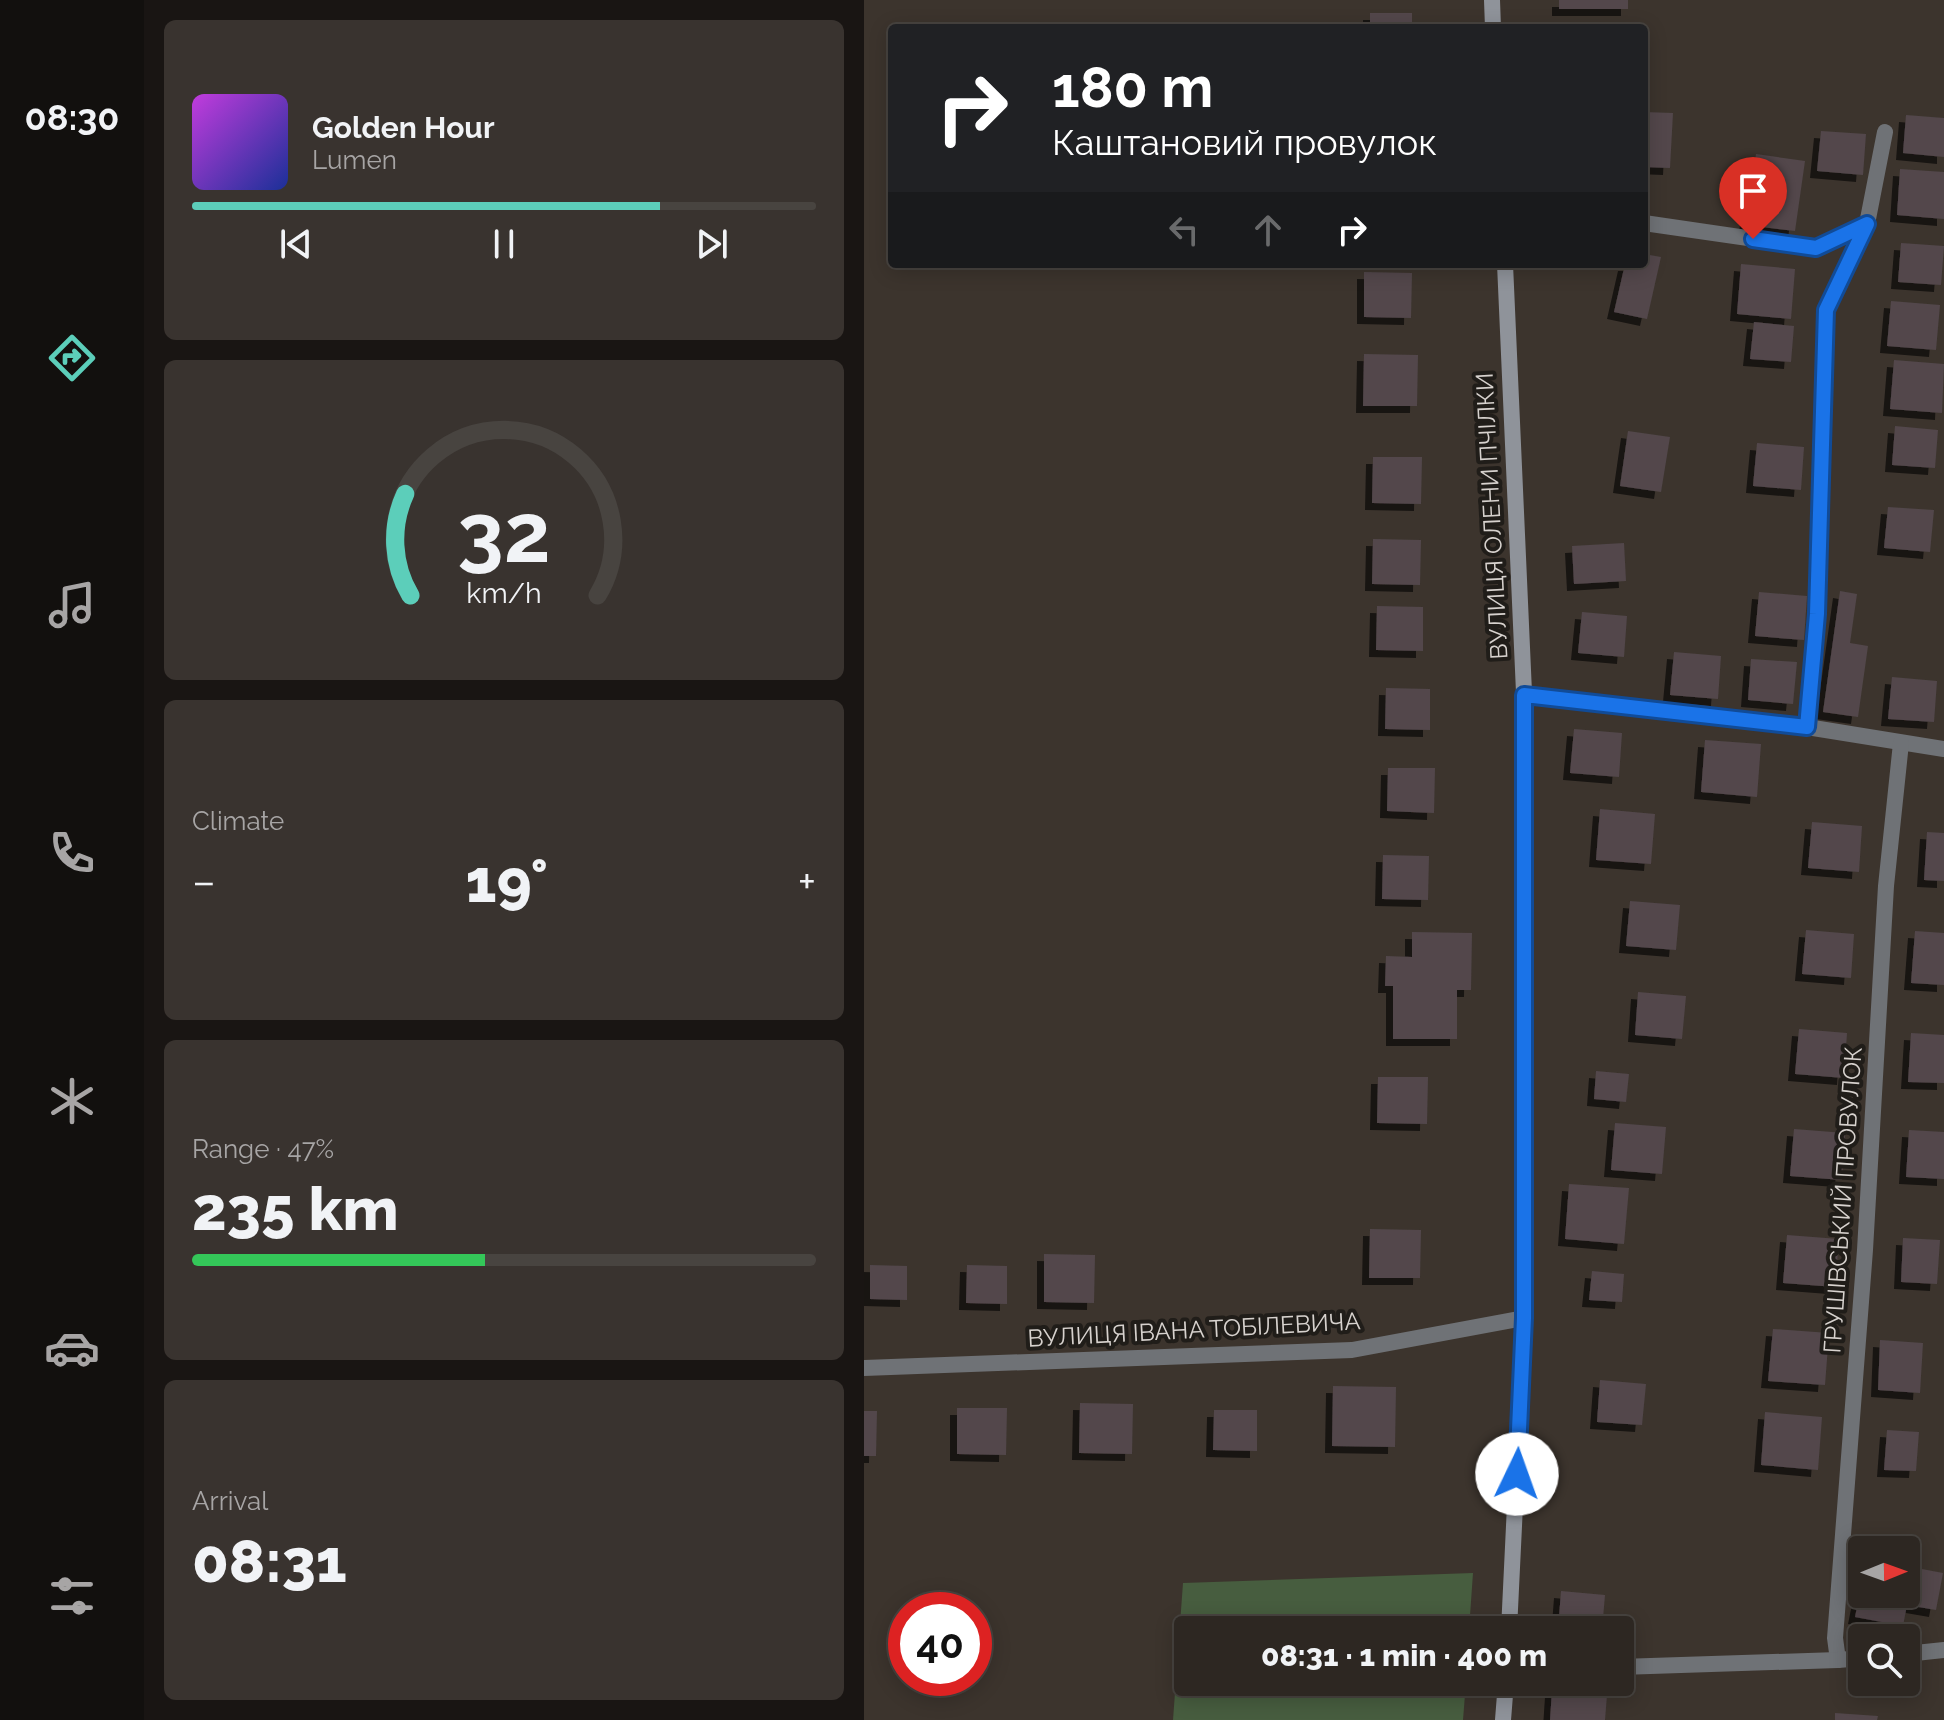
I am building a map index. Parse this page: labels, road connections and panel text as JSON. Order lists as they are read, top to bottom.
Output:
{
  "streets": {
    "street": ["ВУЛИЦЯ ОЛЕНИ ПЧІЛКИ", "ГРУШІВСЬКИЙ ПРОВУЛОК", "ВУЛИЦЯ ІВАНА ТОБІЛЕВИЧА"]
  },
  "crossings": [
    ["ВУЛИЦЯ ОЛЕНИ ПЧІЛКИ", "ВУЛИЦЯ ІВАНА ТОБІЛЕВИЧА"]
  ],
  "north": "right",
  "page": {
    "tabs": "08:30",
    "turn": ["180 m", "Каштановий провулок"],
    "song": ["Golden Hour", "Lumen"],
    "tile": [
      "Climate",
      ["Range · 47%", "235 km"],
      ["Arrival", "08:31"]
    ],
    "heat": ["−", "19°", "+"],
    "limit": "40",
    "trip": "08:31 · 1 min · 400 m",
    "gauge": ["32", "km/h"]
  }
}
